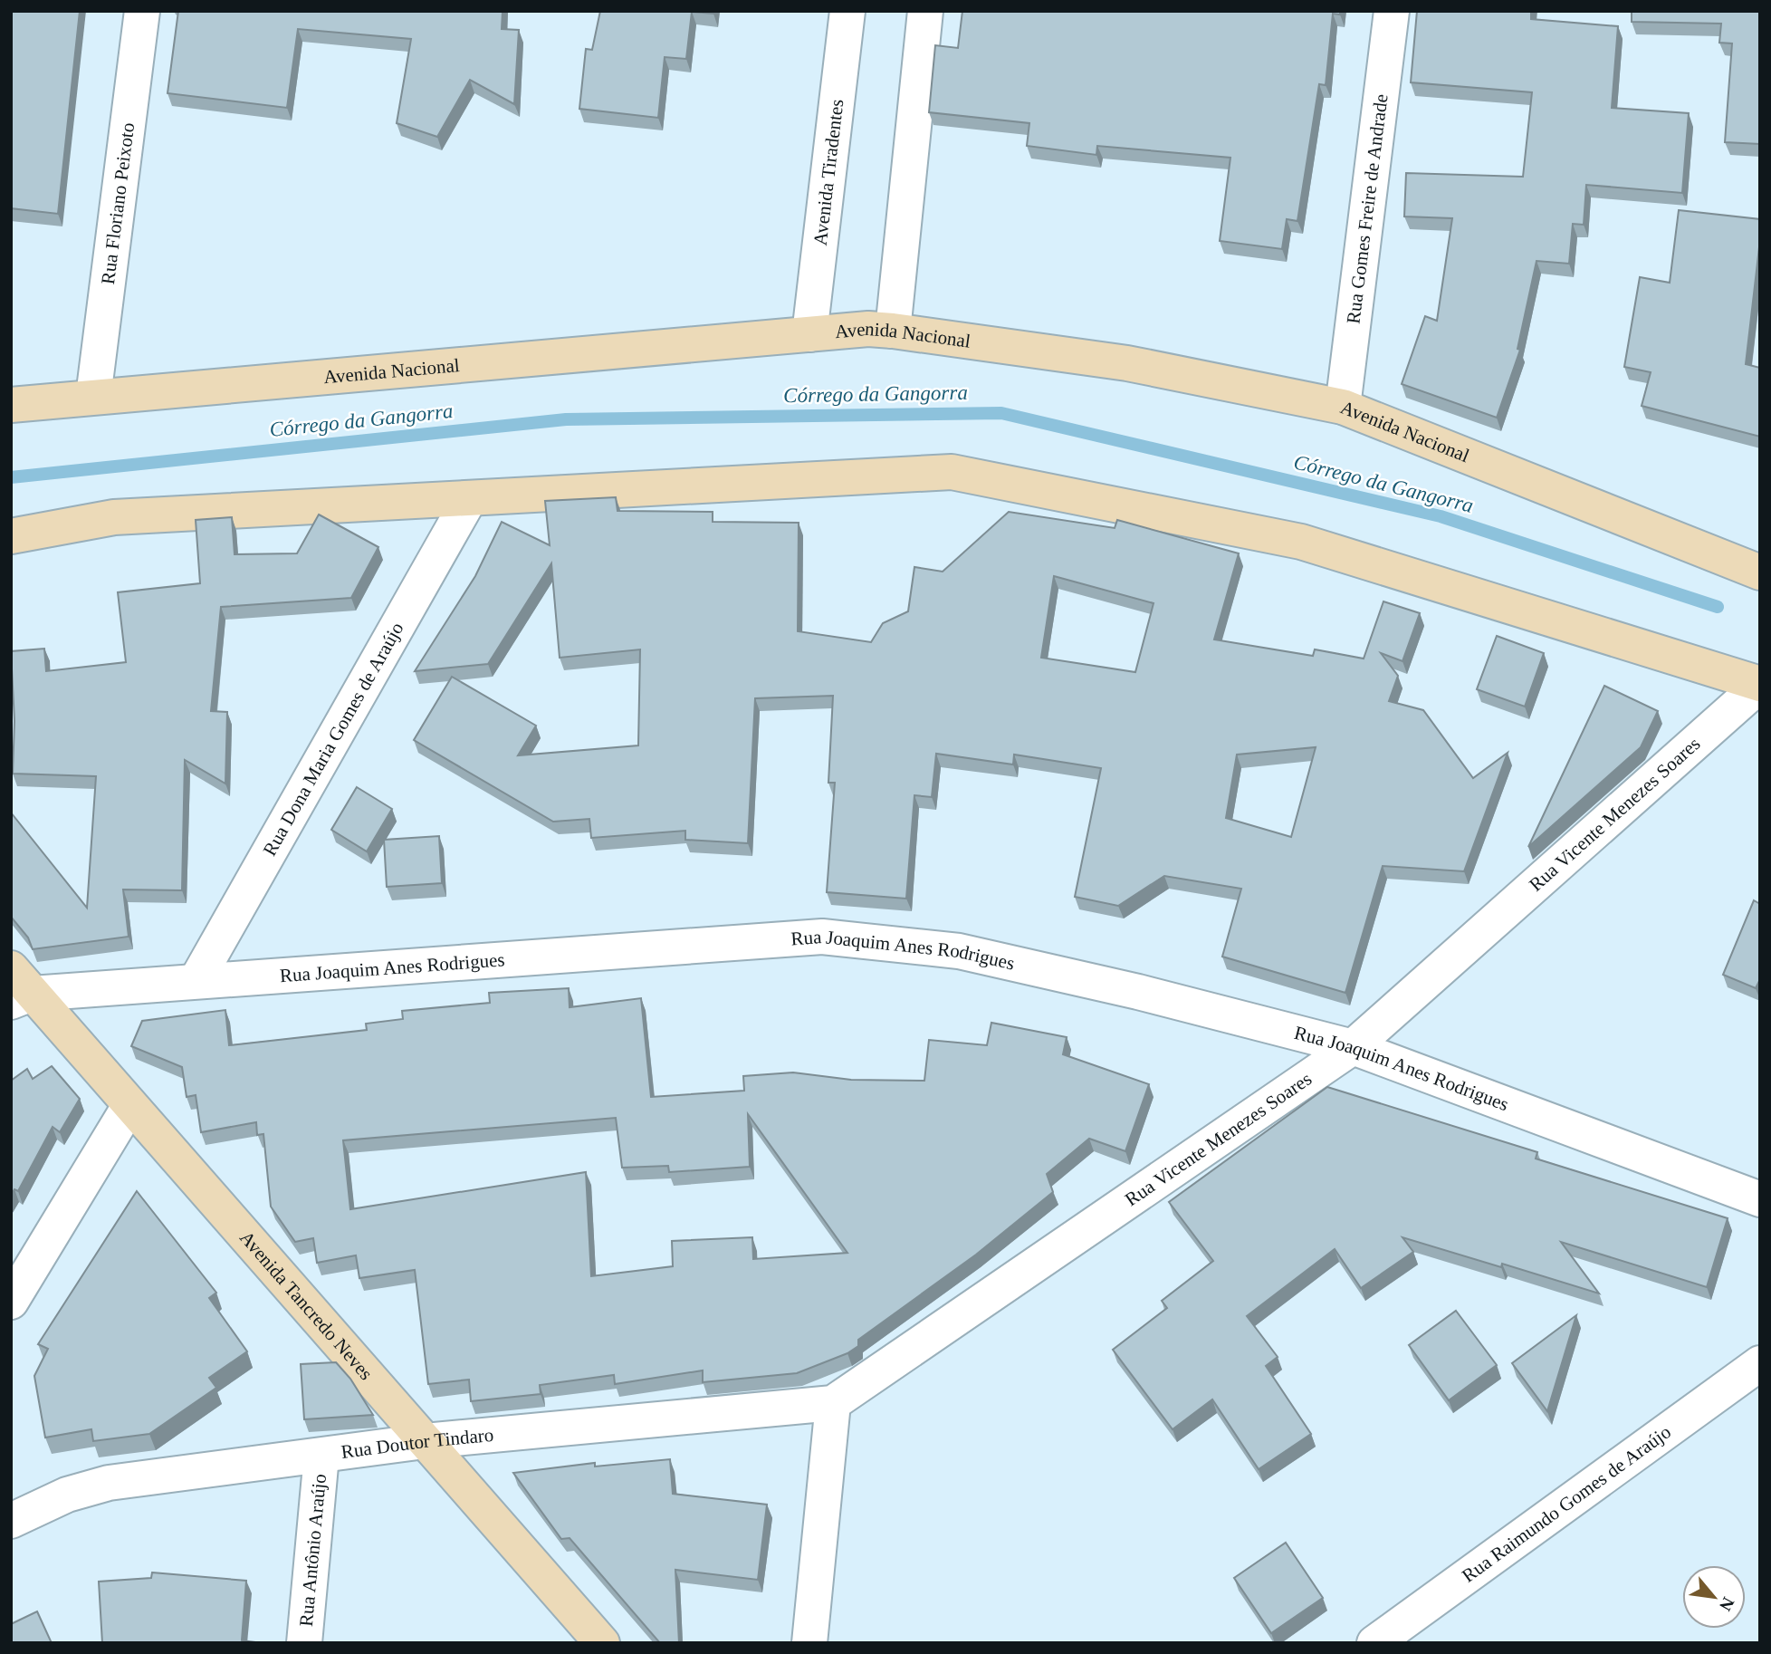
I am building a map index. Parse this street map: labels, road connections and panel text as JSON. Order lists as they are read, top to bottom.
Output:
{
  "streets": {
    "street": [
      "Avenida Tiradentes",
      "Rua Floriano Peixoto",
      "Rua Gomes Freire de Andrade",
      "Avenida Nacional",
      "Rua Dona Maria Gomes de Araújo",
      "Rua Vicente Menezes Soares",
      "Rua Joaquim Anes Rodrigues",
      "Avenida Tancredo Neves",
      "Rua Doutor Tindaro",
      "Rua Raimundo Gomes de Araújo",
      "Rua Antônio Araújo"
    ]
  },
  "crossings": [
    ["Avenida Tiradentes", "Avenida Nacional"],
    ["Rua Floriano Peixoto", "Avenida Nacional"],
    ["Rua Gomes Freire de Andrade", "Avenida Nacional"],
    ["Rua Dona Maria Gomes de Araújo", "Rua Joaquim Anes Rodrigues"],
    ["Rua Vicente Menezes Soares", "Rua Joaquim Anes Rodrigues"],
    ["Rua Vicente Menezes Soares", "Rua Doutor Tindaro"],
    ["Rua Joaquim Anes Rodrigues", "Avenida Tancredo Neves"],
    ["Avenida Tancredo Neves", "Rua Doutor Tindaro"],
    ["Rua Doutor Tindaro", "Rua Antônio Araújo"]
  ],
  "water": ["Córrego da Gangorra"],
  "north": "bottom right"
}
